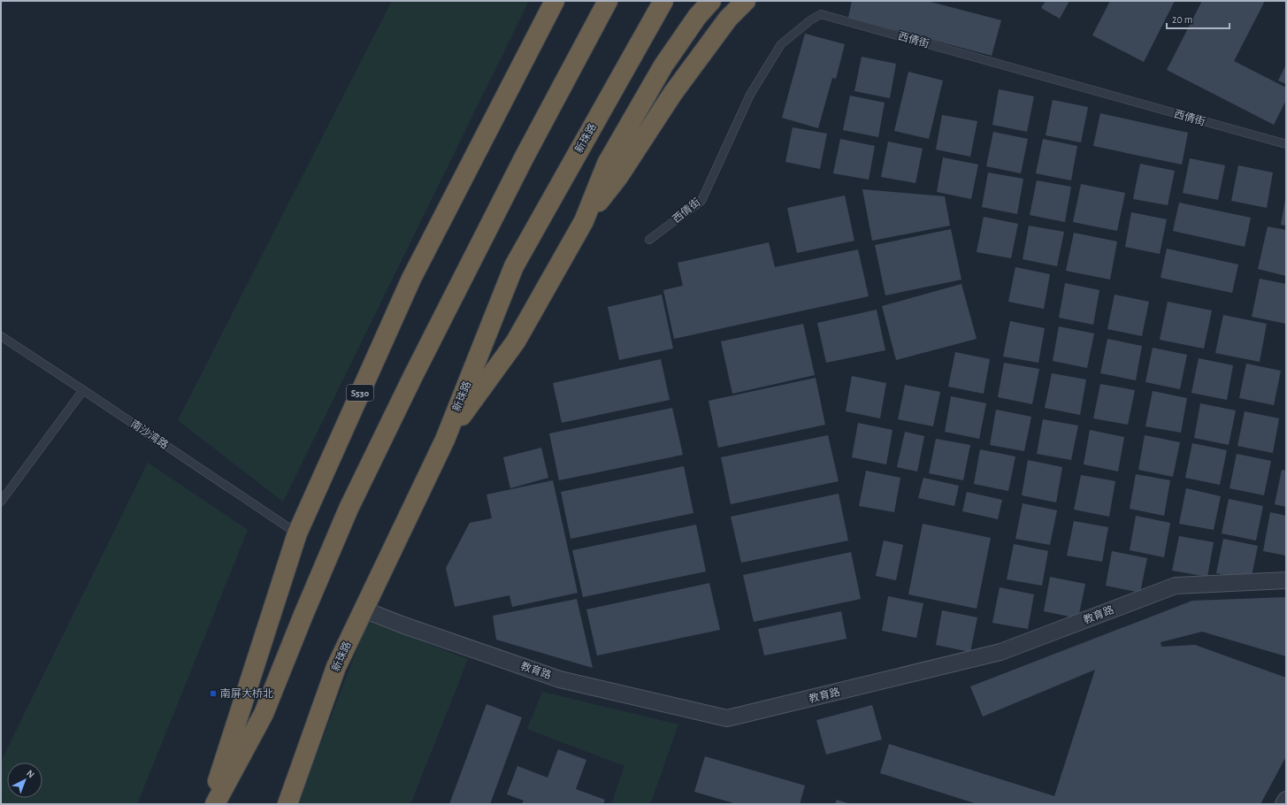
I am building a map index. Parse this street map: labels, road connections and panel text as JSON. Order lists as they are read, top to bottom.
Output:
{
  "streets": {
    "highway": ["新珠路", "S530"],
    "street": ["教育路"],
    "lane": ["西倩街", "南沙湾路"]
  },
  "crossings": [
    ["新珠路", "教育路"],
    ["S530", "南沙湾路"]
  ],
  "places": {
    "transit": ["南屏大桥北"]
  },
  "scale_bar": "20 m",
  "north": "top right"
}
